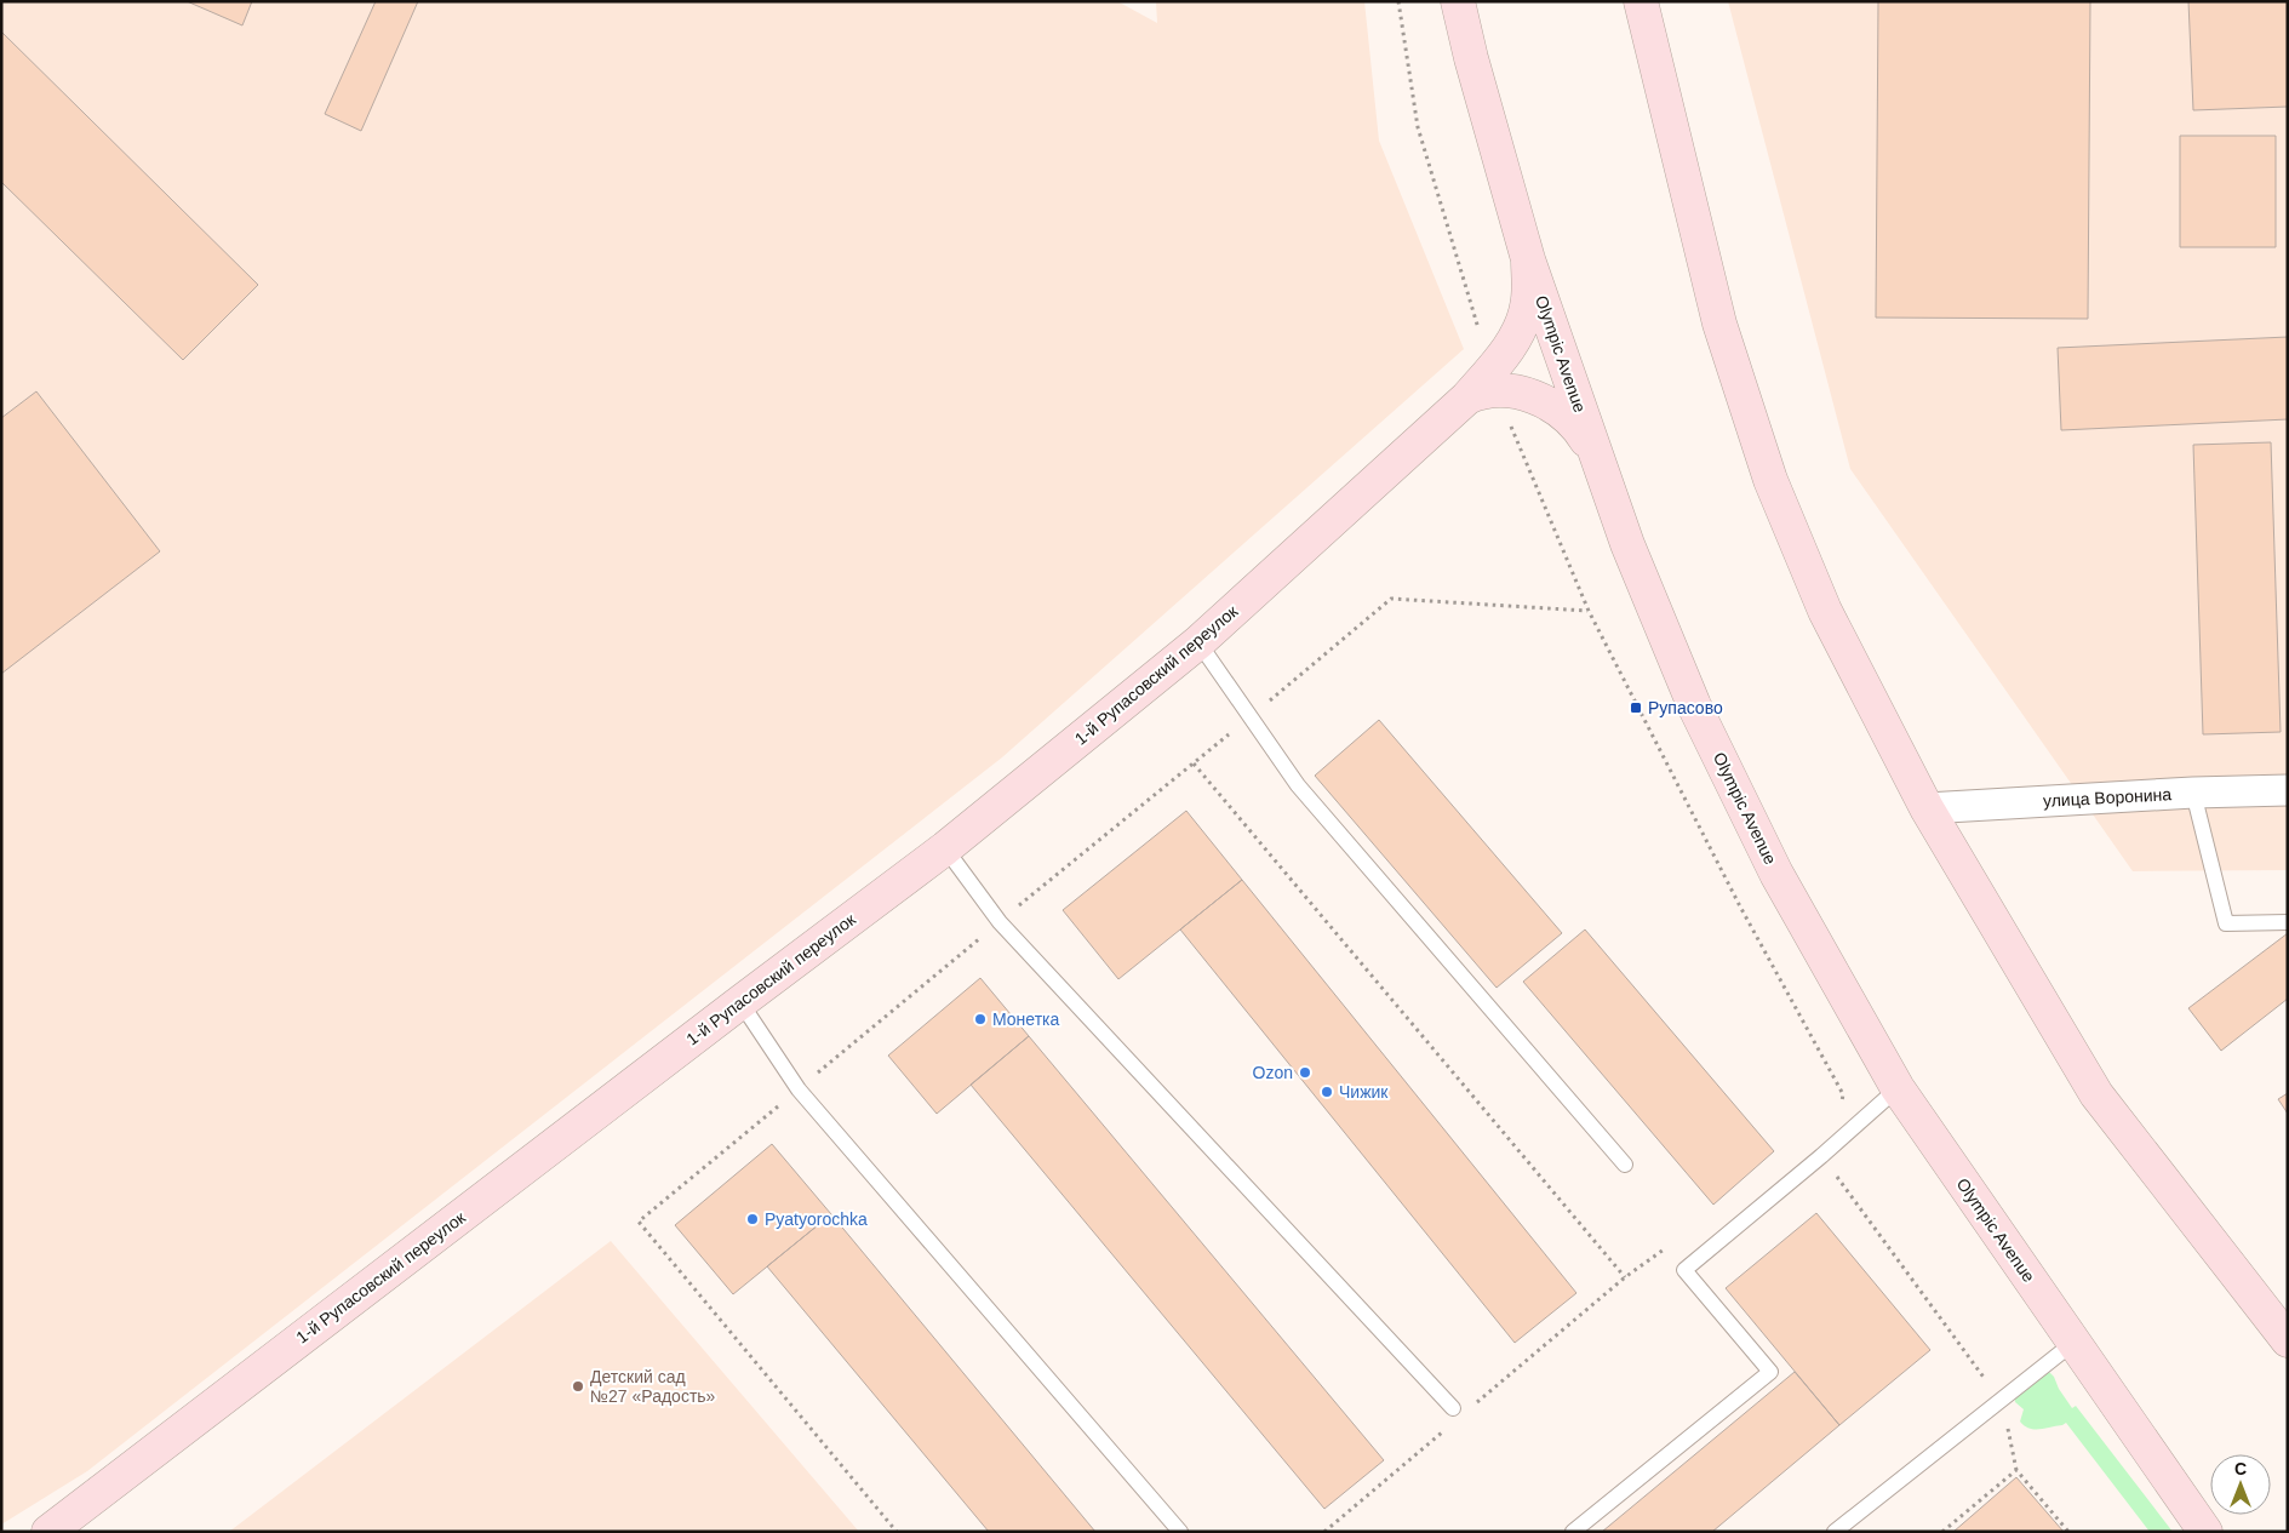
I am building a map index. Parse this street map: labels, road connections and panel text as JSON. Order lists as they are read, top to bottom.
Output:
{
  "streets": {
    "main road": ["Olympic Avenue", "1-й Рупасовский переулок"],
    "street": ["улица Воронина"]
  },
  "crossings": [
    ["Olympic Avenue", "1-й Рупасовский переулок"]
  ],
  "places": {
    "transit": ["Рупасово"],
    "other": [
      "Монетка",
      "Ozon",
      "Чижик",
      "Pyatyorochka",
      "Детский сад №27 «Радость»"
    ]
  },
  "north": "top"
}
